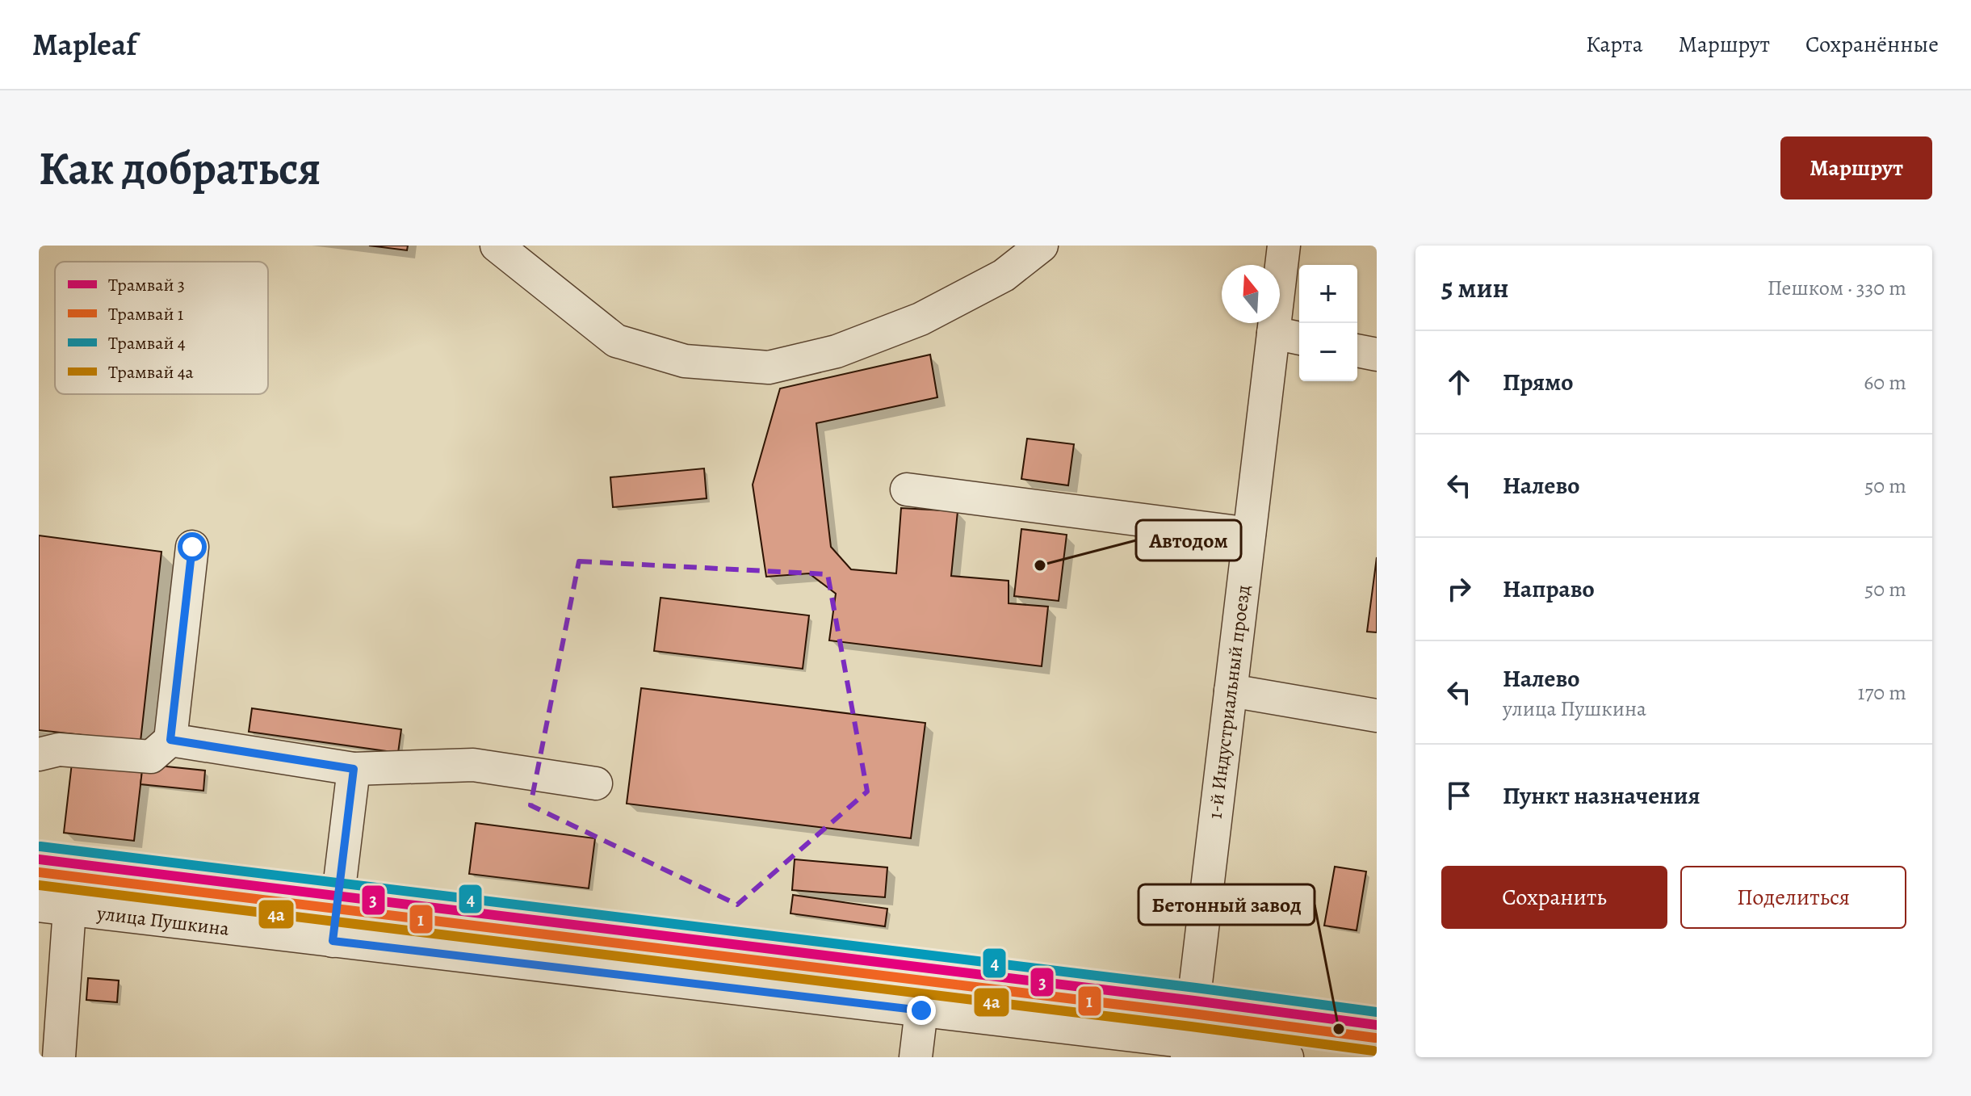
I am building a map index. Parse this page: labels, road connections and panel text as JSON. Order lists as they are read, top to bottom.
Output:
{
  "streets": {
    "street": ["1-й Индустриальный проезд", "улица Пушкина"]
  },
  "crossings": [
    ["1-й Индустриальный проезд", "улица Пушкина"]
  ],
  "places": ["Автодом", "Бетонный завод"],
  "lines": [
    "tram line 4",
    "tram line 3",
    "tram line 1",
    "tram line 4а"
  ],
  "legend": [
    "Трамвай 3",
    "Трамвай 1",
    "Трамвай 4",
    "Трамвай 4а"
  ],
  "north": "top",
  "page": {
    "header": "Mapleaf",
    "nav": ["Карта", "Маршрут", "Сохранённые"],
    "buttons": [
      "Маршрут",
      ["Сохранить", "Поделиться"]
    ],
    "title": "Как добраться",
    "heading": ["5 мин", "Пешком · 330 m"],
    "map_buttons": ["+", "−"],
    "list": [
      ["Прямо", "60 m"],
      ["Налево", "50 m"],
      ["Направо", "50 m"],
      ["Налево", "улица Пушкина", "170 m"],
      "Пункт назначения"
    ]
  }
}
